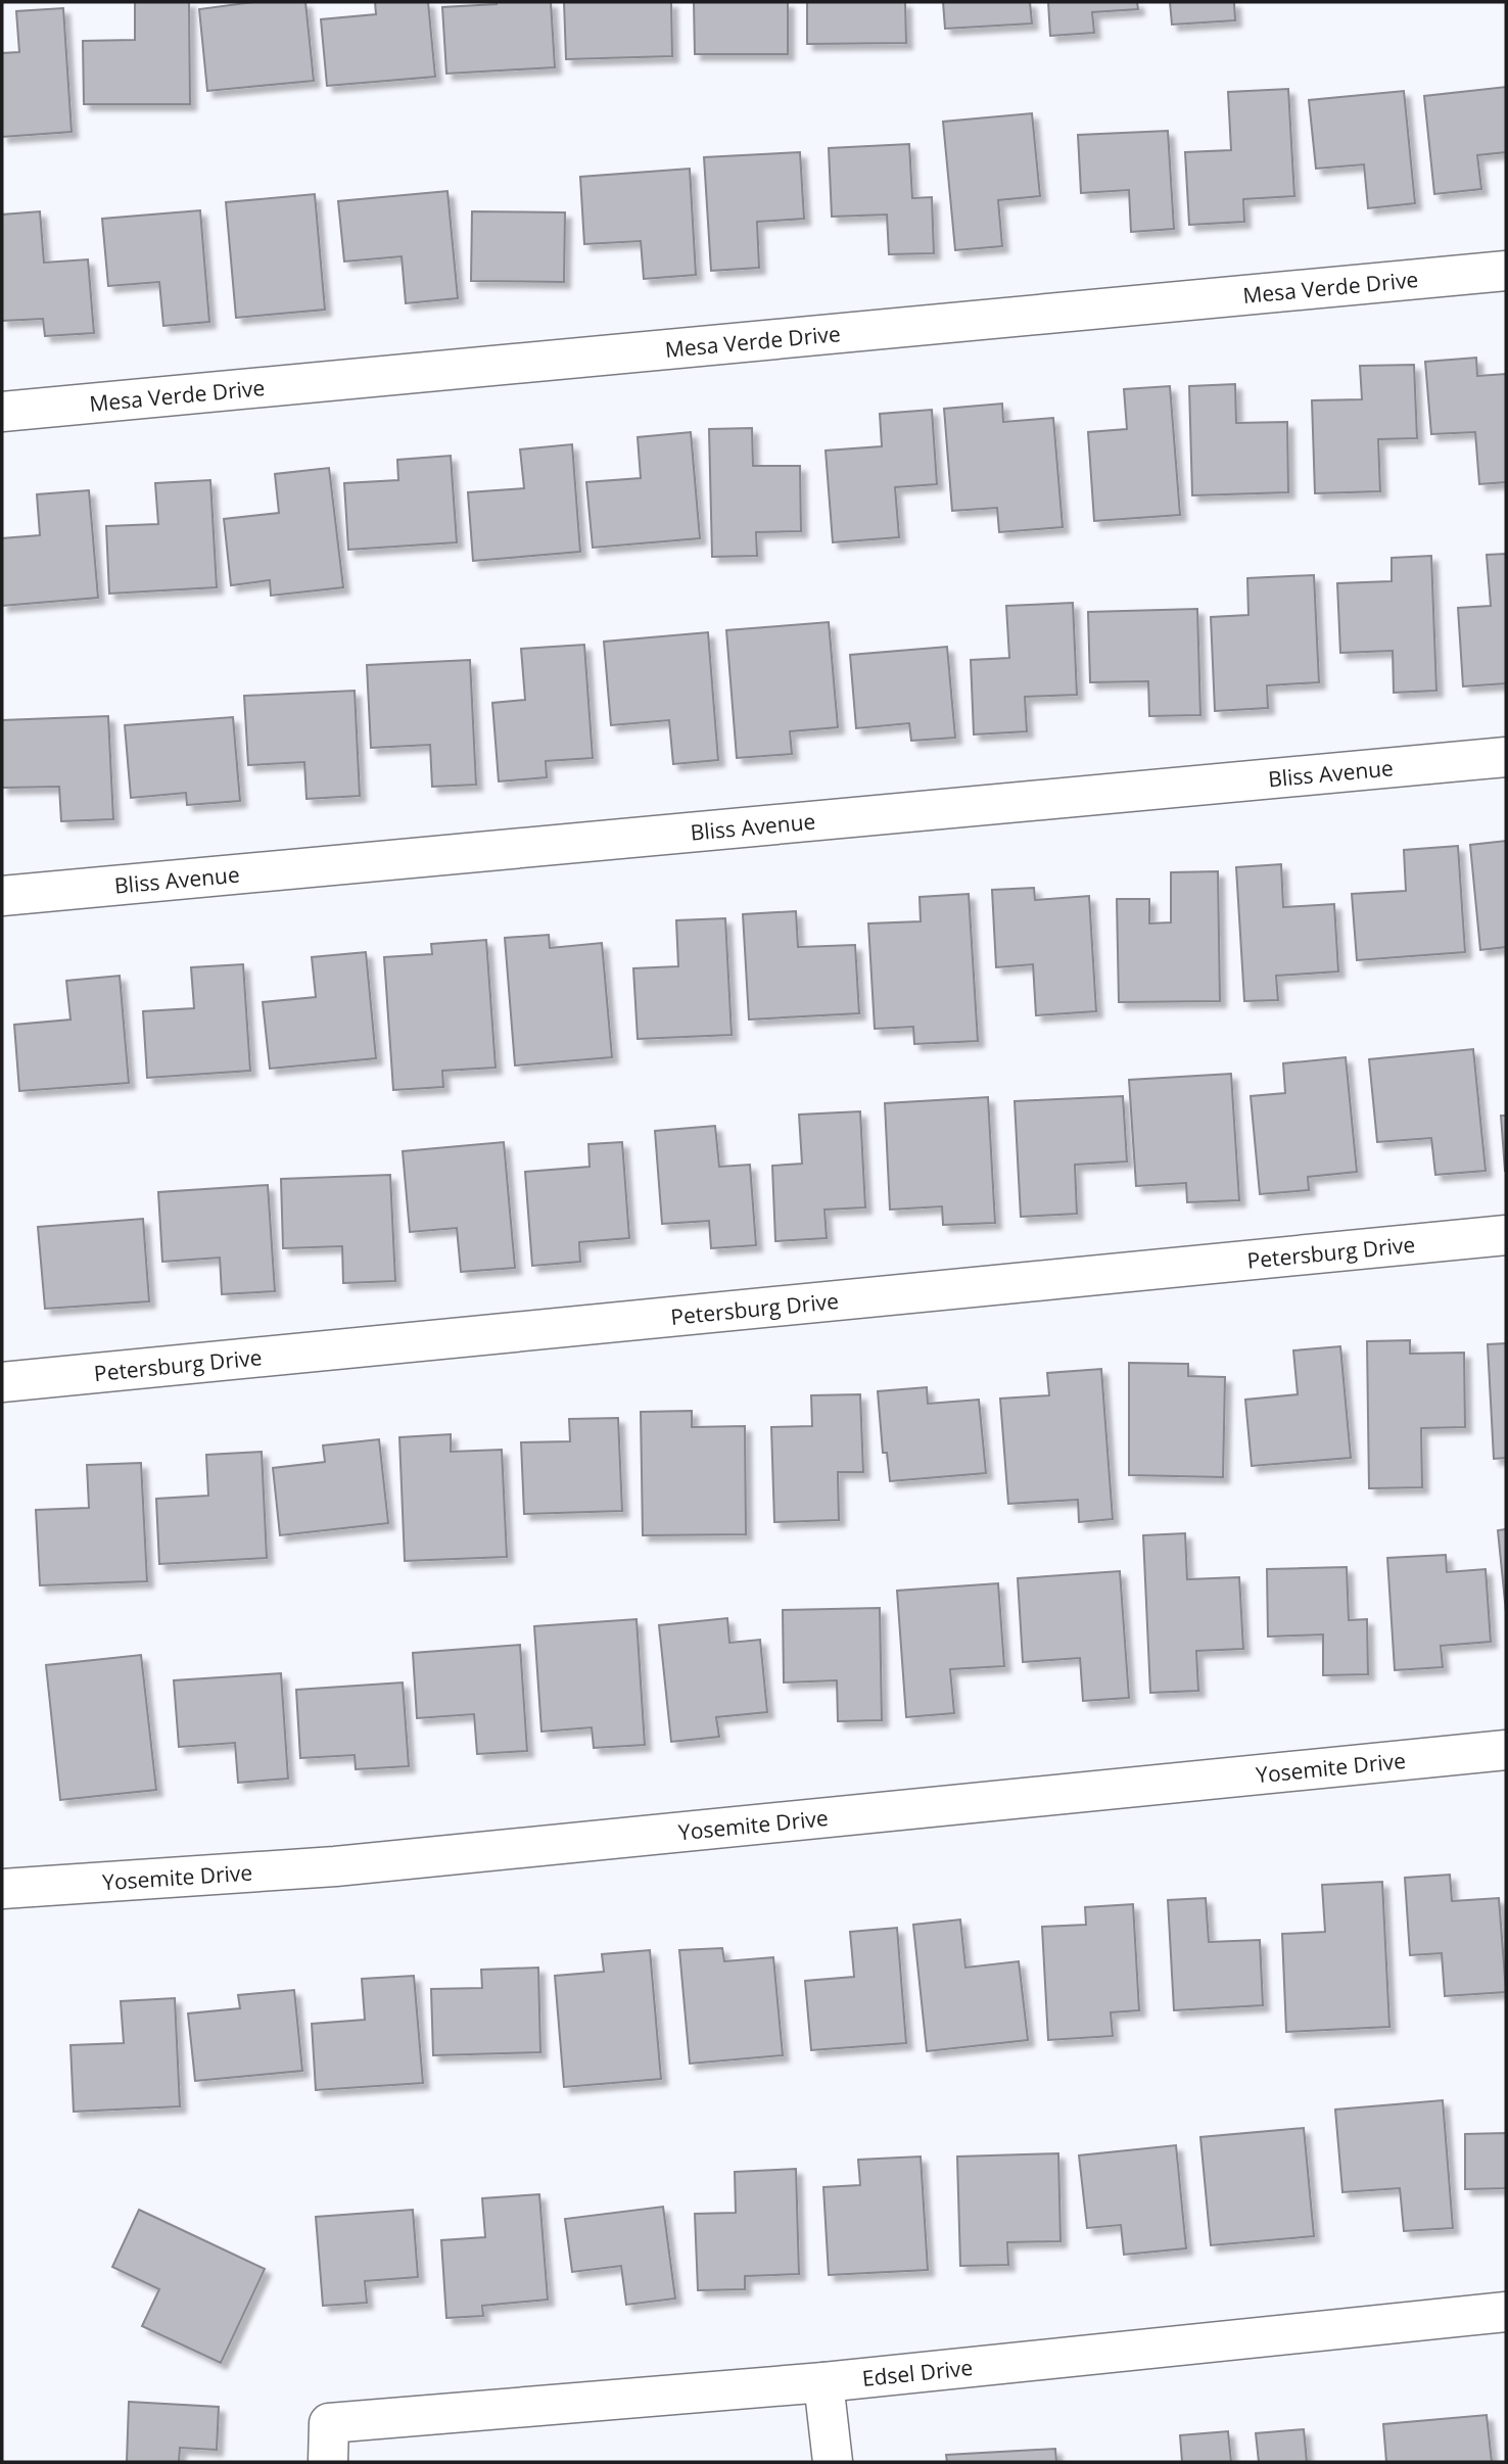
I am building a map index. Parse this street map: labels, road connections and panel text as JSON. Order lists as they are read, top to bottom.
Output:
{
  "streets": {
    "street": [
      "Mesa Verde Drive",
      "Bliss Avenue",
      "Petersburg Drive",
      "Yosemite Drive",
      "Edsel Drive"
    ]
  }
}
